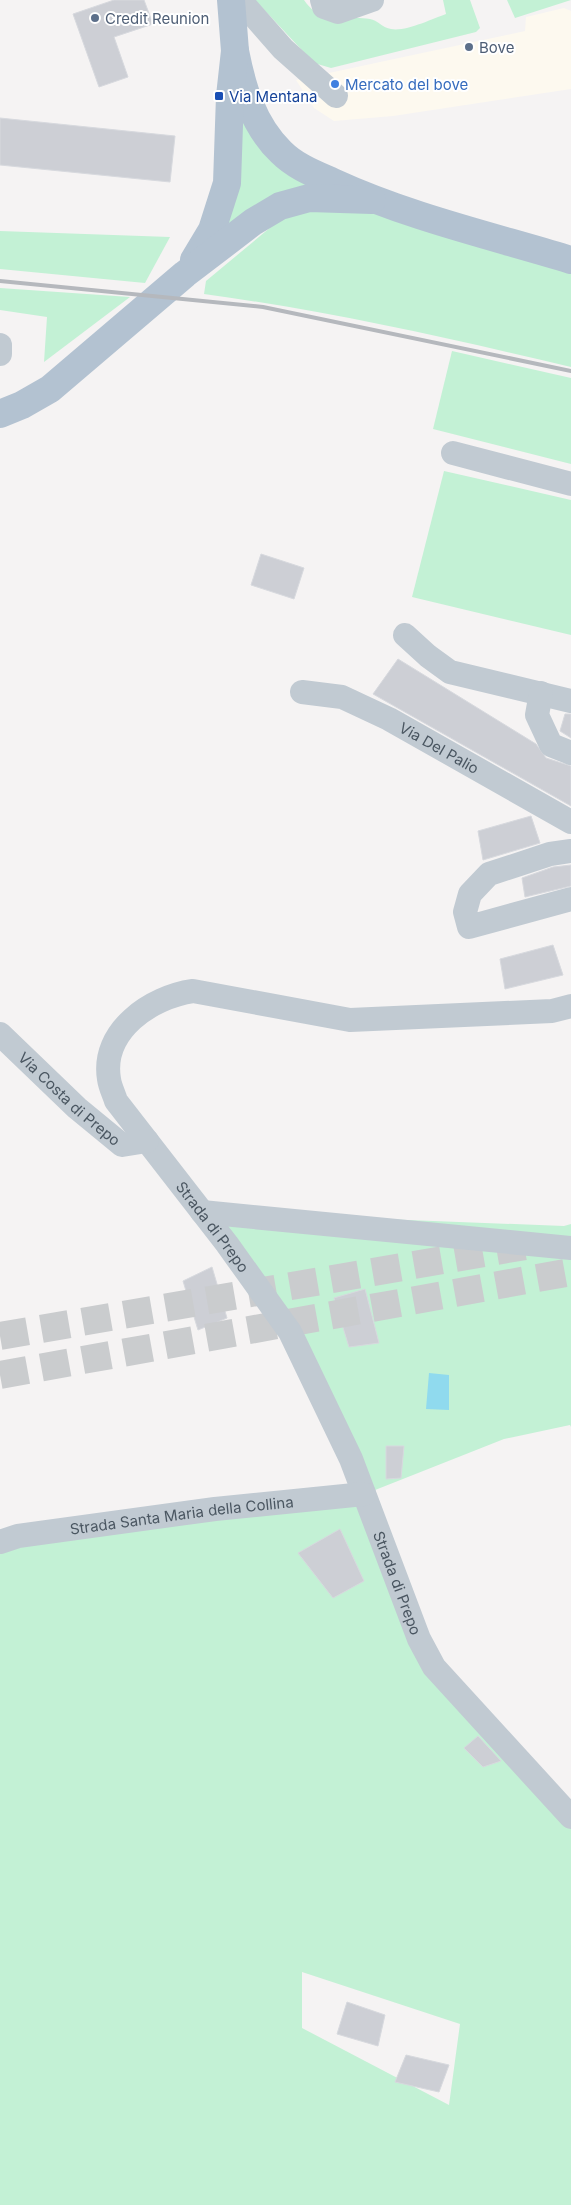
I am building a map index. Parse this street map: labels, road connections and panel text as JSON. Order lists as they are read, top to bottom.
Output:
{
  "streets": {
    "street": [
      "Via Del Palio",
      "Via Costa di Prepo",
      "Strada di Prepo",
      "Strada Santa Maria della Collina"
    ]
  },
  "crossings": [
    ["Via Costa di Prepo", "Strada di Prepo"],
    ["Strada di Prepo", "Strada Santa Maria della Collina"]
  ],
  "places": {
    "other": ["Credit Reunion", "Bove", "Mercato del bove"],
    "transit": ["Via Mentana"]
  }
}
